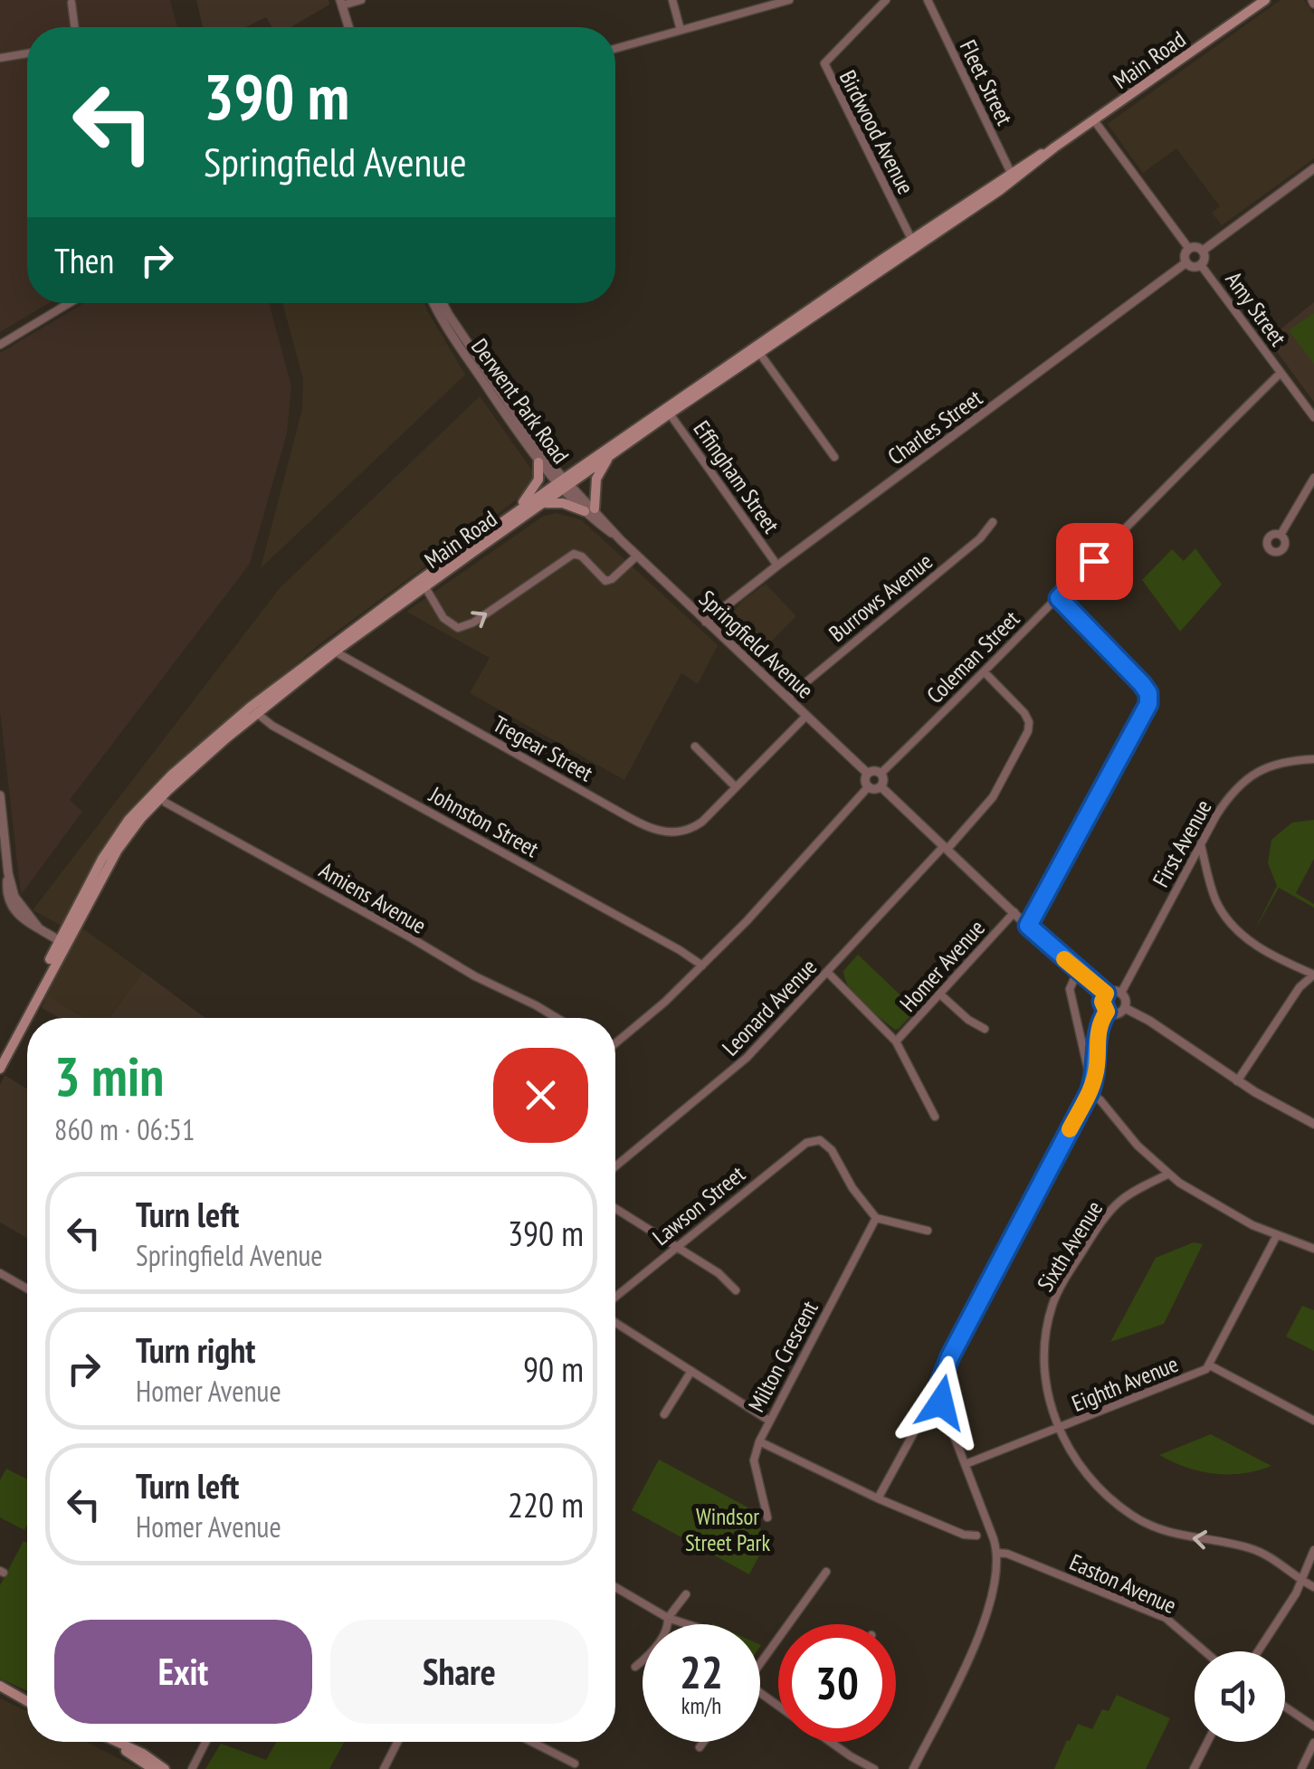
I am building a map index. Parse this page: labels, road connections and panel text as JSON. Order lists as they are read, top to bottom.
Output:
{
  "streets": {
    "main road": ["Main Road"],
    "street": [
      "Fleet Street",
      "Birdwood Avenue",
      "Amy Street",
      "Derwent Park Road",
      "Charles Street",
      "Effingham Street",
      "Burrows Avenue",
      "Springfield Avenue",
      "Coleman Street",
      "Tregear Street",
      "Johnston Street",
      "First Avenue",
      "Amiens Avenue",
      "Homer Avenue",
      "Leonard Avenue",
      "Lawson Street",
      "Sixth Avenue",
      "Milton Crescent",
      "Eighth Avenue",
      "Easton Avenue"
    ]
  },
  "crossings": [
    ["Main Road", "Fleet Street"],
    ["Main Road", "Birdwood Avenue"],
    ["Main Road", "Derwent Park Road"],
    ["Main Road", "Effingham Street"],
    ["Main Road", "Springfield Avenue"],
    ["Main Road", "Tregear Street"],
    ["Main Road", "Johnston Street"],
    ["Main Road", "Amiens Avenue"],
    ["Amy Street", "Charles Street"],
    ["Amy Street", "Coleman Street"],
    ["Derwent Park Road", "Springfield Avenue"],
    ["Charles Street", "Effingham Street"],
    ["Charles Street", "Springfield Avenue"],
    ["Burrows Avenue", "Springfield Avenue"],
    ["Springfield Avenue", "Coleman Street"],
    ["Springfield Avenue", "Tregear Street"],
    ["Coleman Street", "Leonard Avenue"],
    ["Lawson Street", "Milton Crescent"],
    ["Sixth Avenue", "Eighth Avenue"]
  ],
  "one_way": ["Sixth Avenue"],
  "parks": ["Windsor Street Park"],
  "page": {
    "turn": ["390 m", "Springfield Avenue"],
    "then": "Then",
    "heading": ["3 min", "860 m · 06:51"],
    "list": [
      {
        "name": "Turn left",
        "note": "Springfield Avenue",
        "value": "390 m"
      },
      {
        "name": "Turn right",
        "note": "Homer Avenue",
        "value": "90 m"
      },
      {
        "name": "Turn left",
        "note": "Homer Avenue",
        "value": "220 m"
      }
    ],
    "buttons": ["Exit", "Share"],
    "speed": "22 km/h",
    "limit": "30"
  }
}
